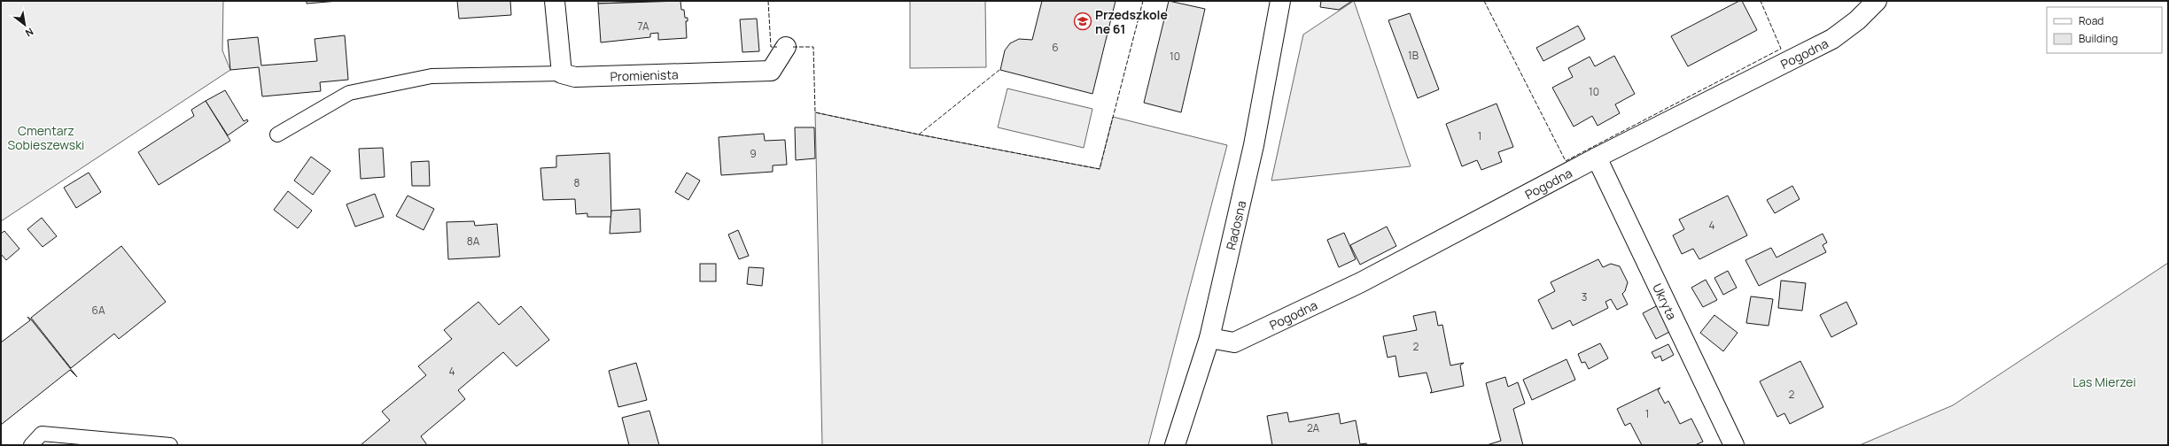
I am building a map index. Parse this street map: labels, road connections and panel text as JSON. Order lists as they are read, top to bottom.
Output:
{
  "streets": {
    "street": [
      "Pogodna",
      "Promienista",
      "Radosna",
      "Ukryta"
    ]
  },
  "crossings": [
    ["Pogodna", "Radosna"],
    ["Pogodna", "Ukryta"]
  ],
  "parks": ["Cmentarz Sobieszewski", "Las Mierzei"],
  "places": {
    "school or university": ["Przedszkole ne 61"]
  },
  "house_numbers": [
    "7A",
    "6",
    "1B",
    "10",
    "10",
    "1",
    "9",
    "8",
    "4",
    "8A",
    "3",
    "6A",
    "2",
    "4",
    "2",
    "1",
    "2A"
  ],
  "legend": ["Road", "Building"],
  "north": "bottom right"
}
